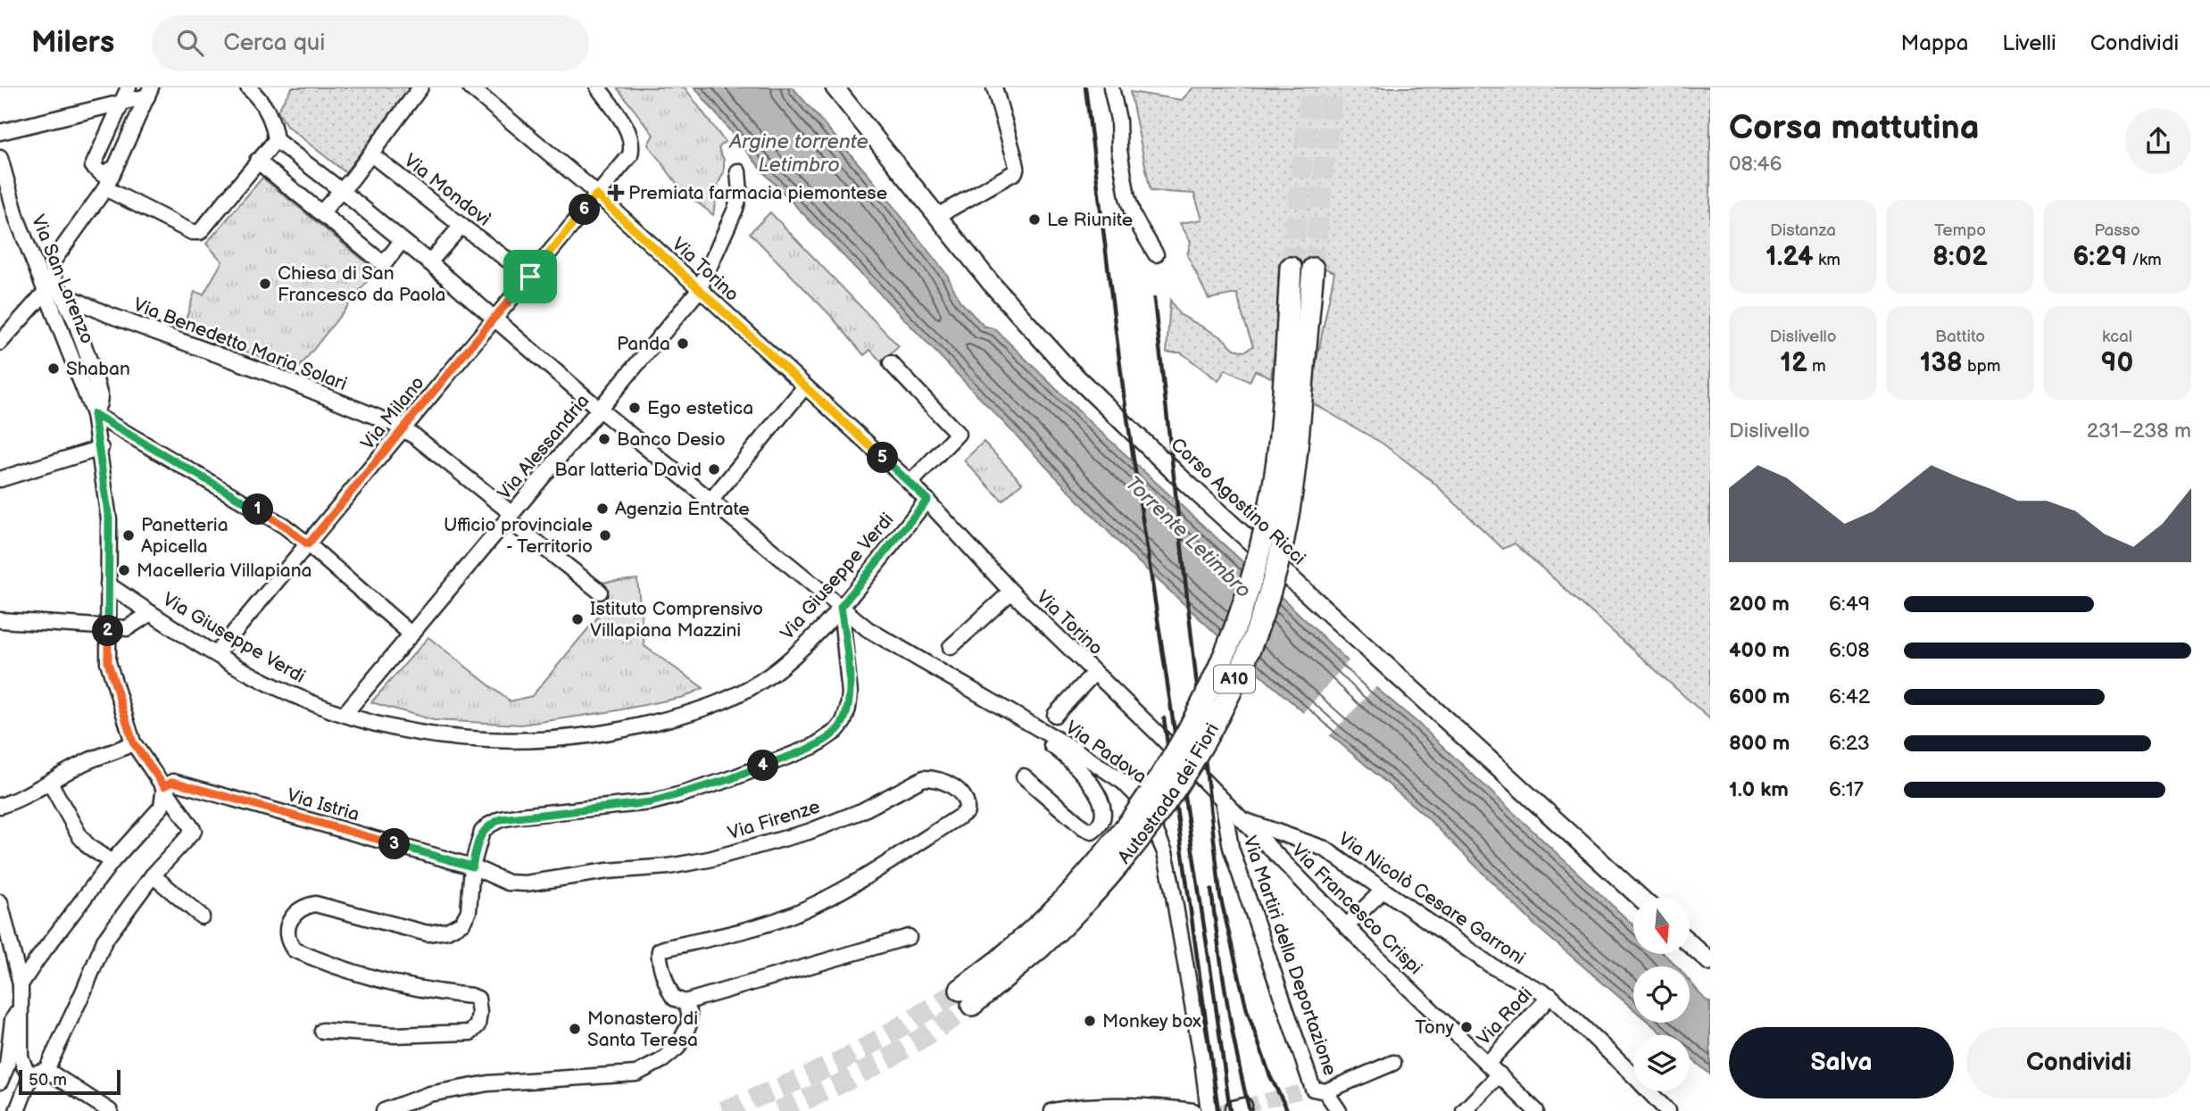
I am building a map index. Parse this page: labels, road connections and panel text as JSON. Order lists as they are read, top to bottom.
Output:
{
  "streets": {
    "highway": ["A10", "Autostrada dei Fiori"],
    "main road": ["Corso Agostino Ricci"],
    "street": [
      "Via Mondovì",
      "Via Torino",
      "Via San Lorenzo",
      "Via Benedetto Maria Solari",
      "Via Milano",
      "Via Alessandria",
      "Via Giuseppe Verdi",
      "Via Padova",
      "Via Istria",
      "Via Firenze",
      "Via Nicolò Cesare Garroni",
      "Via Francesco Crispi",
      "Via Martiri della Deportazione",
      "Via Rodi"
    ]
  },
  "crossings": [
    ["Via Mondovì", "Via Milano"],
    ["Via Torino", "Via Milano"],
    ["Via Torino", "Via Alessandria"],
    ["Via Torino", "Via Giuseppe Verdi"],
    ["Via Torino", "Via Francesco Crispi"],
    ["Via San Lorenzo", "Via Benedetto Maria Solari"],
    ["Via San Lorenzo", "Via Giuseppe Verdi"],
    ["Via San Lorenzo", "Via Istria"],
    ["Via Benedetto Maria Solari", "Via Milano"],
    ["Via Benedetto Maria Solari", "Via Alessandria"],
    ["Via Milano", "Via Giuseppe Verdi"],
    ["Via Milano", "Via Padova"],
    ["Via Alessandria", "Via Giuseppe Verdi"],
    ["Via Alessandria", "Via Padova"],
    ["Via Giuseppe Verdi", "Via Padova"],
    ["Via Istria", "Via Firenze"],
    ["Via Nicolò Cesare Garroni", "Via Francesco Crispi"],
    ["Via Nicolò Cesare Garroni", "Via Rodi"],
    ["Via Francesco Crispi", "Via Martiri della Deportazione"],
    ["Via Francesco Crispi", "Via Rodi"]
  ],
  "water": ["Argine torrente Letimbro", "Torrente Letimbro"],
  "places": {
    "health": ["Premiata farmacia piemontese"],
    "other": [
      "Le Riunite",
      "Chiesa di San Francesco da Paola",
      "Panda",
      "Shaban",
      "Ego estetica",
      "Banco Desio",
      "Bar latteria David",
      "Agenzia Entrate",
      "Panetteria Apicella",
      "Ufficio provinciale - Territorio",
      "Macelleria Villapiana",
      "Istituto Comprensivo Villapiana Mazzini",
      "Monkey box",
      "Tony",
      "Monastero di Santa Teresa"
    ]
  },
  "scale_bar": "50 m",
  "north": "bottom",
  "page": {
    "header": "Milers",
    "search": "Cerca qui",
    "nav": ["Mappa", "Livelli", "Condividi"],
    "heading": ["Corsa mattutina", "08:46"],
    "pins": [
      "6",
      "5",
      "1",
      "2",
      "4",
      "3"
    ],
    "stats": [
      ["Distanza", "1.24 km"],
      ["Tempo", "8:02"],
      ["Passo", "6:29 /km"],
      ["Dislivello", "12 m"],
      ["Battito", "138 bpm"],
      ["kcal", "90"]
    ],
    "chart": ["Dislivello", "231–238 m"],
    "list": [
      {
        "name": "200 m",
        "note": "6:49"
      },
      {
        "name": "400 m",
        "note": "6:08"
      },
      {
        "name": "600 m",
        "note": "6:42"
      },
      {
        "name": "800 m",
        "note": "6:23"
      },
      {
        "name": "1.0 km",
        "note": "6:17"
      }
    ],
    "buttons": ["Salva", "Condividi"],
    "scale": "50 m"
  }
}
